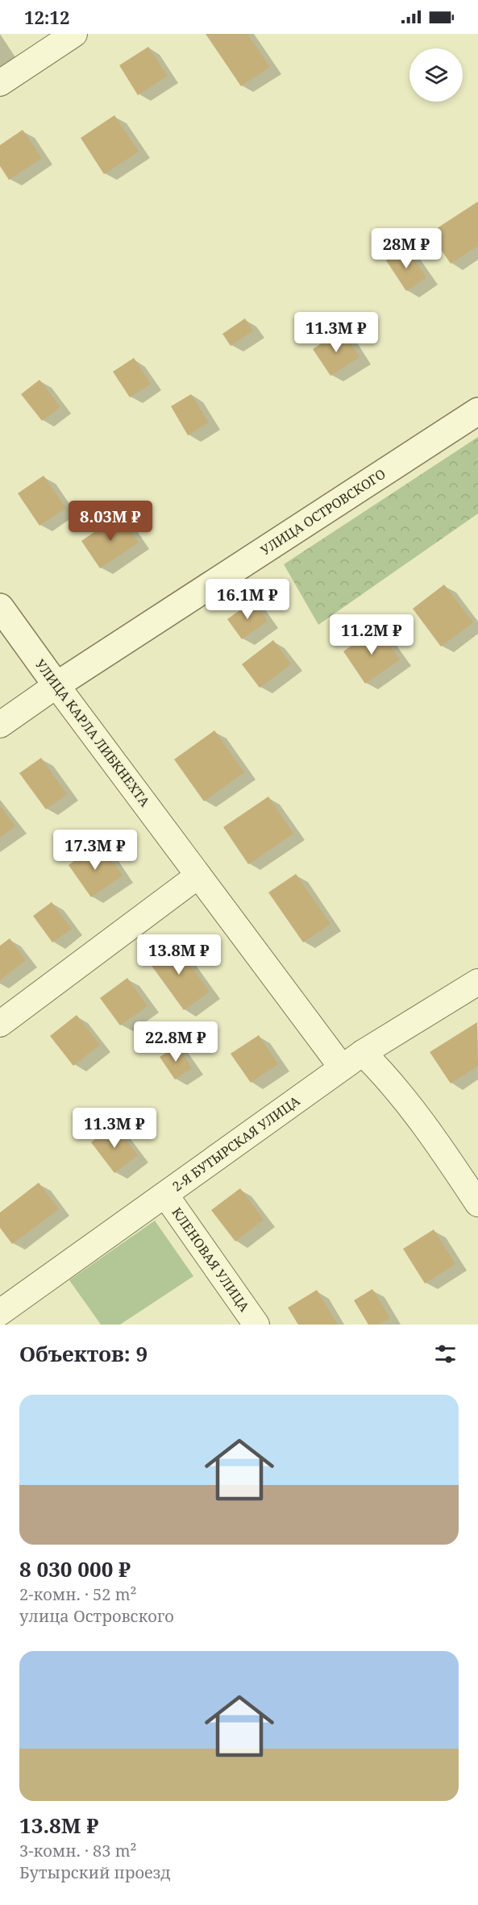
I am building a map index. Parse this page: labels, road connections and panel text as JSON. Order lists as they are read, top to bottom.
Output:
{
  "streets": {
    "street": [
      "УЛИЦА ОСТРОВСКОГО",
      "УЛИЦА КАРЛА ЛИБКНЕХТА",
      "2-Я БУТЫРСКАЯ УЛИЦА",
      "КЛЕНОВАЯ УЛИЦА"
    ]
  },
  "crossings": [
    ["УЛИЦА ОСТРОВСКОГО", "УЛИЦА КАРЛА ЛИБКНЕХТА"],
    ["УЛИЦА КАРЛА ЛИБКНЕХТА", "2-Я БУТЫРСКАЯ УЛИЦА"],
    ["2-Я БУТЫРСКАЯ УЛИЦА", "КЛЕНОВАЯ УЛИЦА"]
  ],
  "page": {
    "status": "12:12",
    "price": [
      "28M ₽",
      "11.3M ₽",
      "8.03M ₽",
      "16.1M ₽",
      "11.2M ₽",
      "17.3M ₽",
      "13.8M ₽",
      "22.8M ₽",
      "11.3M ₽"
    ],
    "heading": "Объектов: 9",
    "list": [
      {
        "name": "8 030 000 ₽",
        "note": "2-комн. · 52 m² · улица Островского"
      },
      {
        "name": "13.8M ₽",
        "note": "3-комн. · 83 m² · Бутырский проезд"
      }
    ]
  }
}
